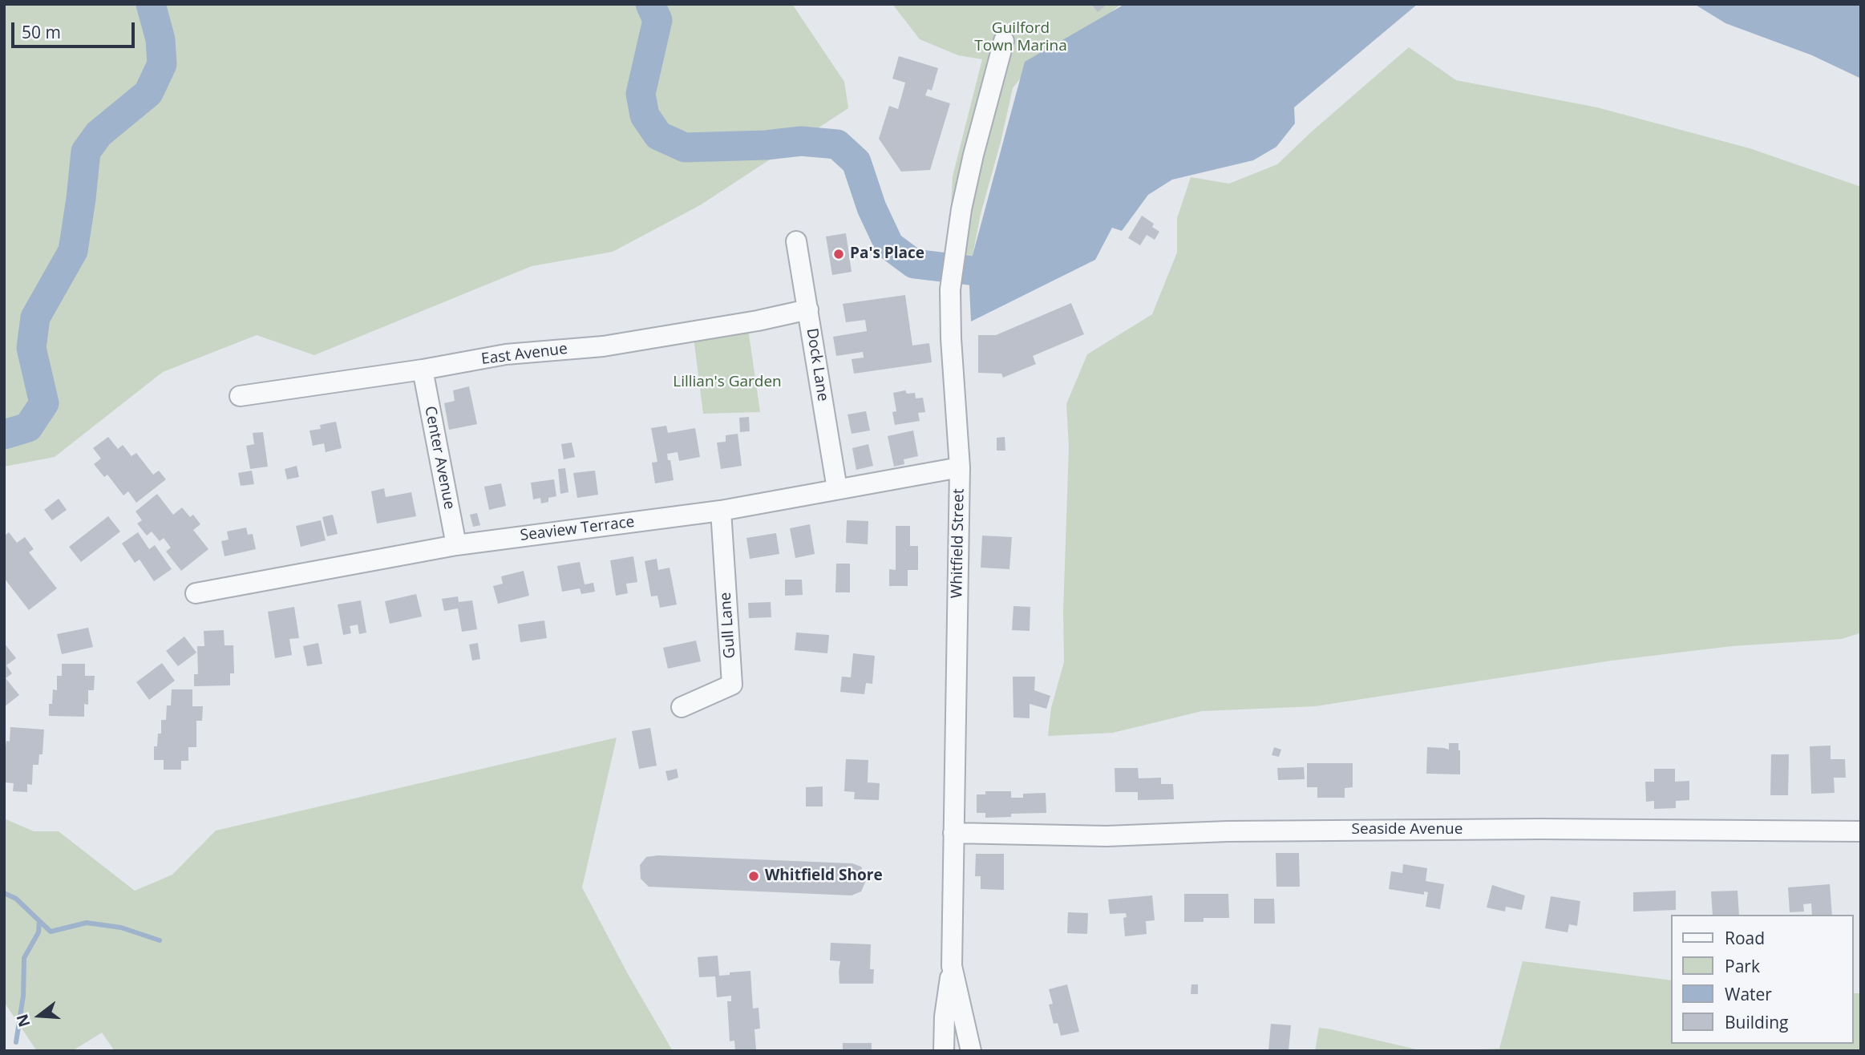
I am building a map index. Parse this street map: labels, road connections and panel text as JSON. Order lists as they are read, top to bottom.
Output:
{
  "streets": {
    "street": [
      "East Avenue",
      "Dock Lane",
      "Center Avenue",
      "Seaview Terrace",
      "Whitfield Street",
      "Gull Lane",
      "Seaside Avenue"
    ]
  },
  "crossings": [
    ["East Avenue", "Dock Lane"],
    ["East Avenue", "Center Avenue"],
    ["Dock Lane", "Seaview Terrace"],
    ["Center Avenue", "Seaview Terrace"],
    ["Seaview Terrace", "Whitfield Street"],
    ["Seaview Terrace", "Gull Lane"],
    ["Whitfield Street", "Seaside Avenue"]
  ],
  "parks": ["Guilford Town Marina", "Lillian's Garden"],
  "places": ["Pa's Place", "Whitfield Shore"],
  "legend": [
    "Road",
    "Park",
    "Water",
    "Building"
  ],
  "scale_bar": "50 m",
  "north": "left"
}
